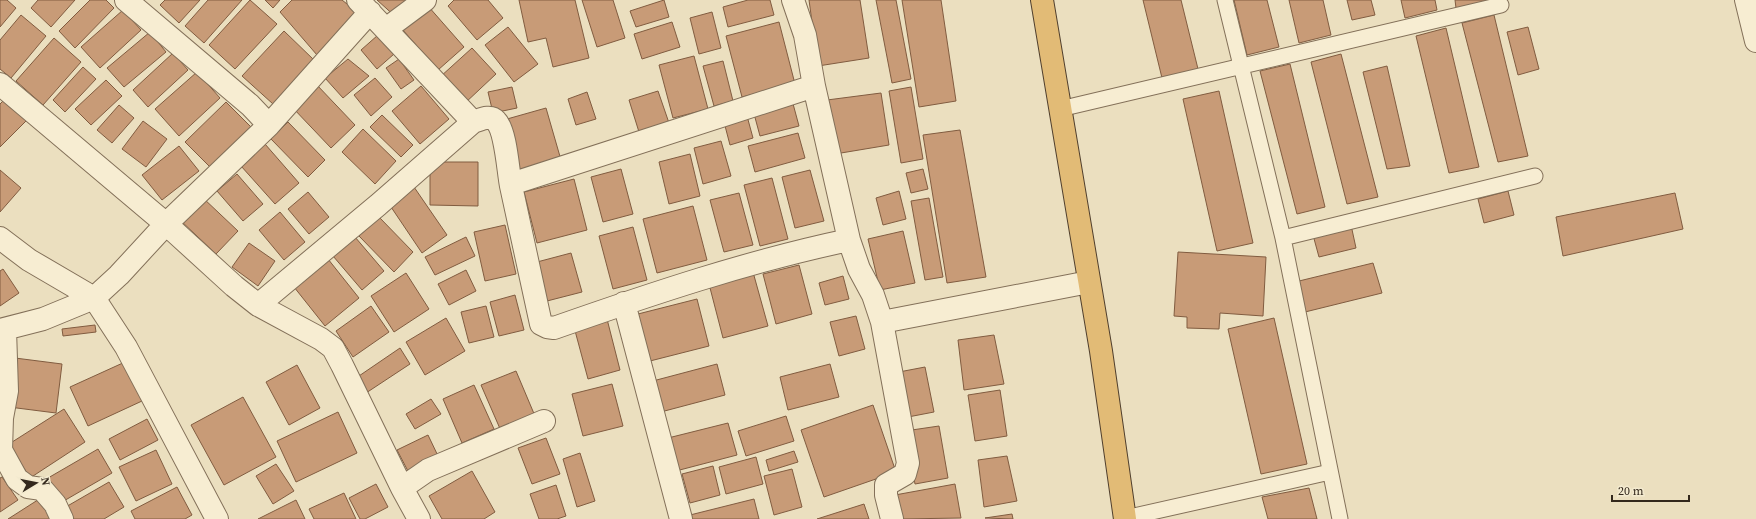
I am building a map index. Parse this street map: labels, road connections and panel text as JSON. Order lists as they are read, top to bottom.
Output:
{
  "scale_bar": "20 m",
  "north": "right"
}
